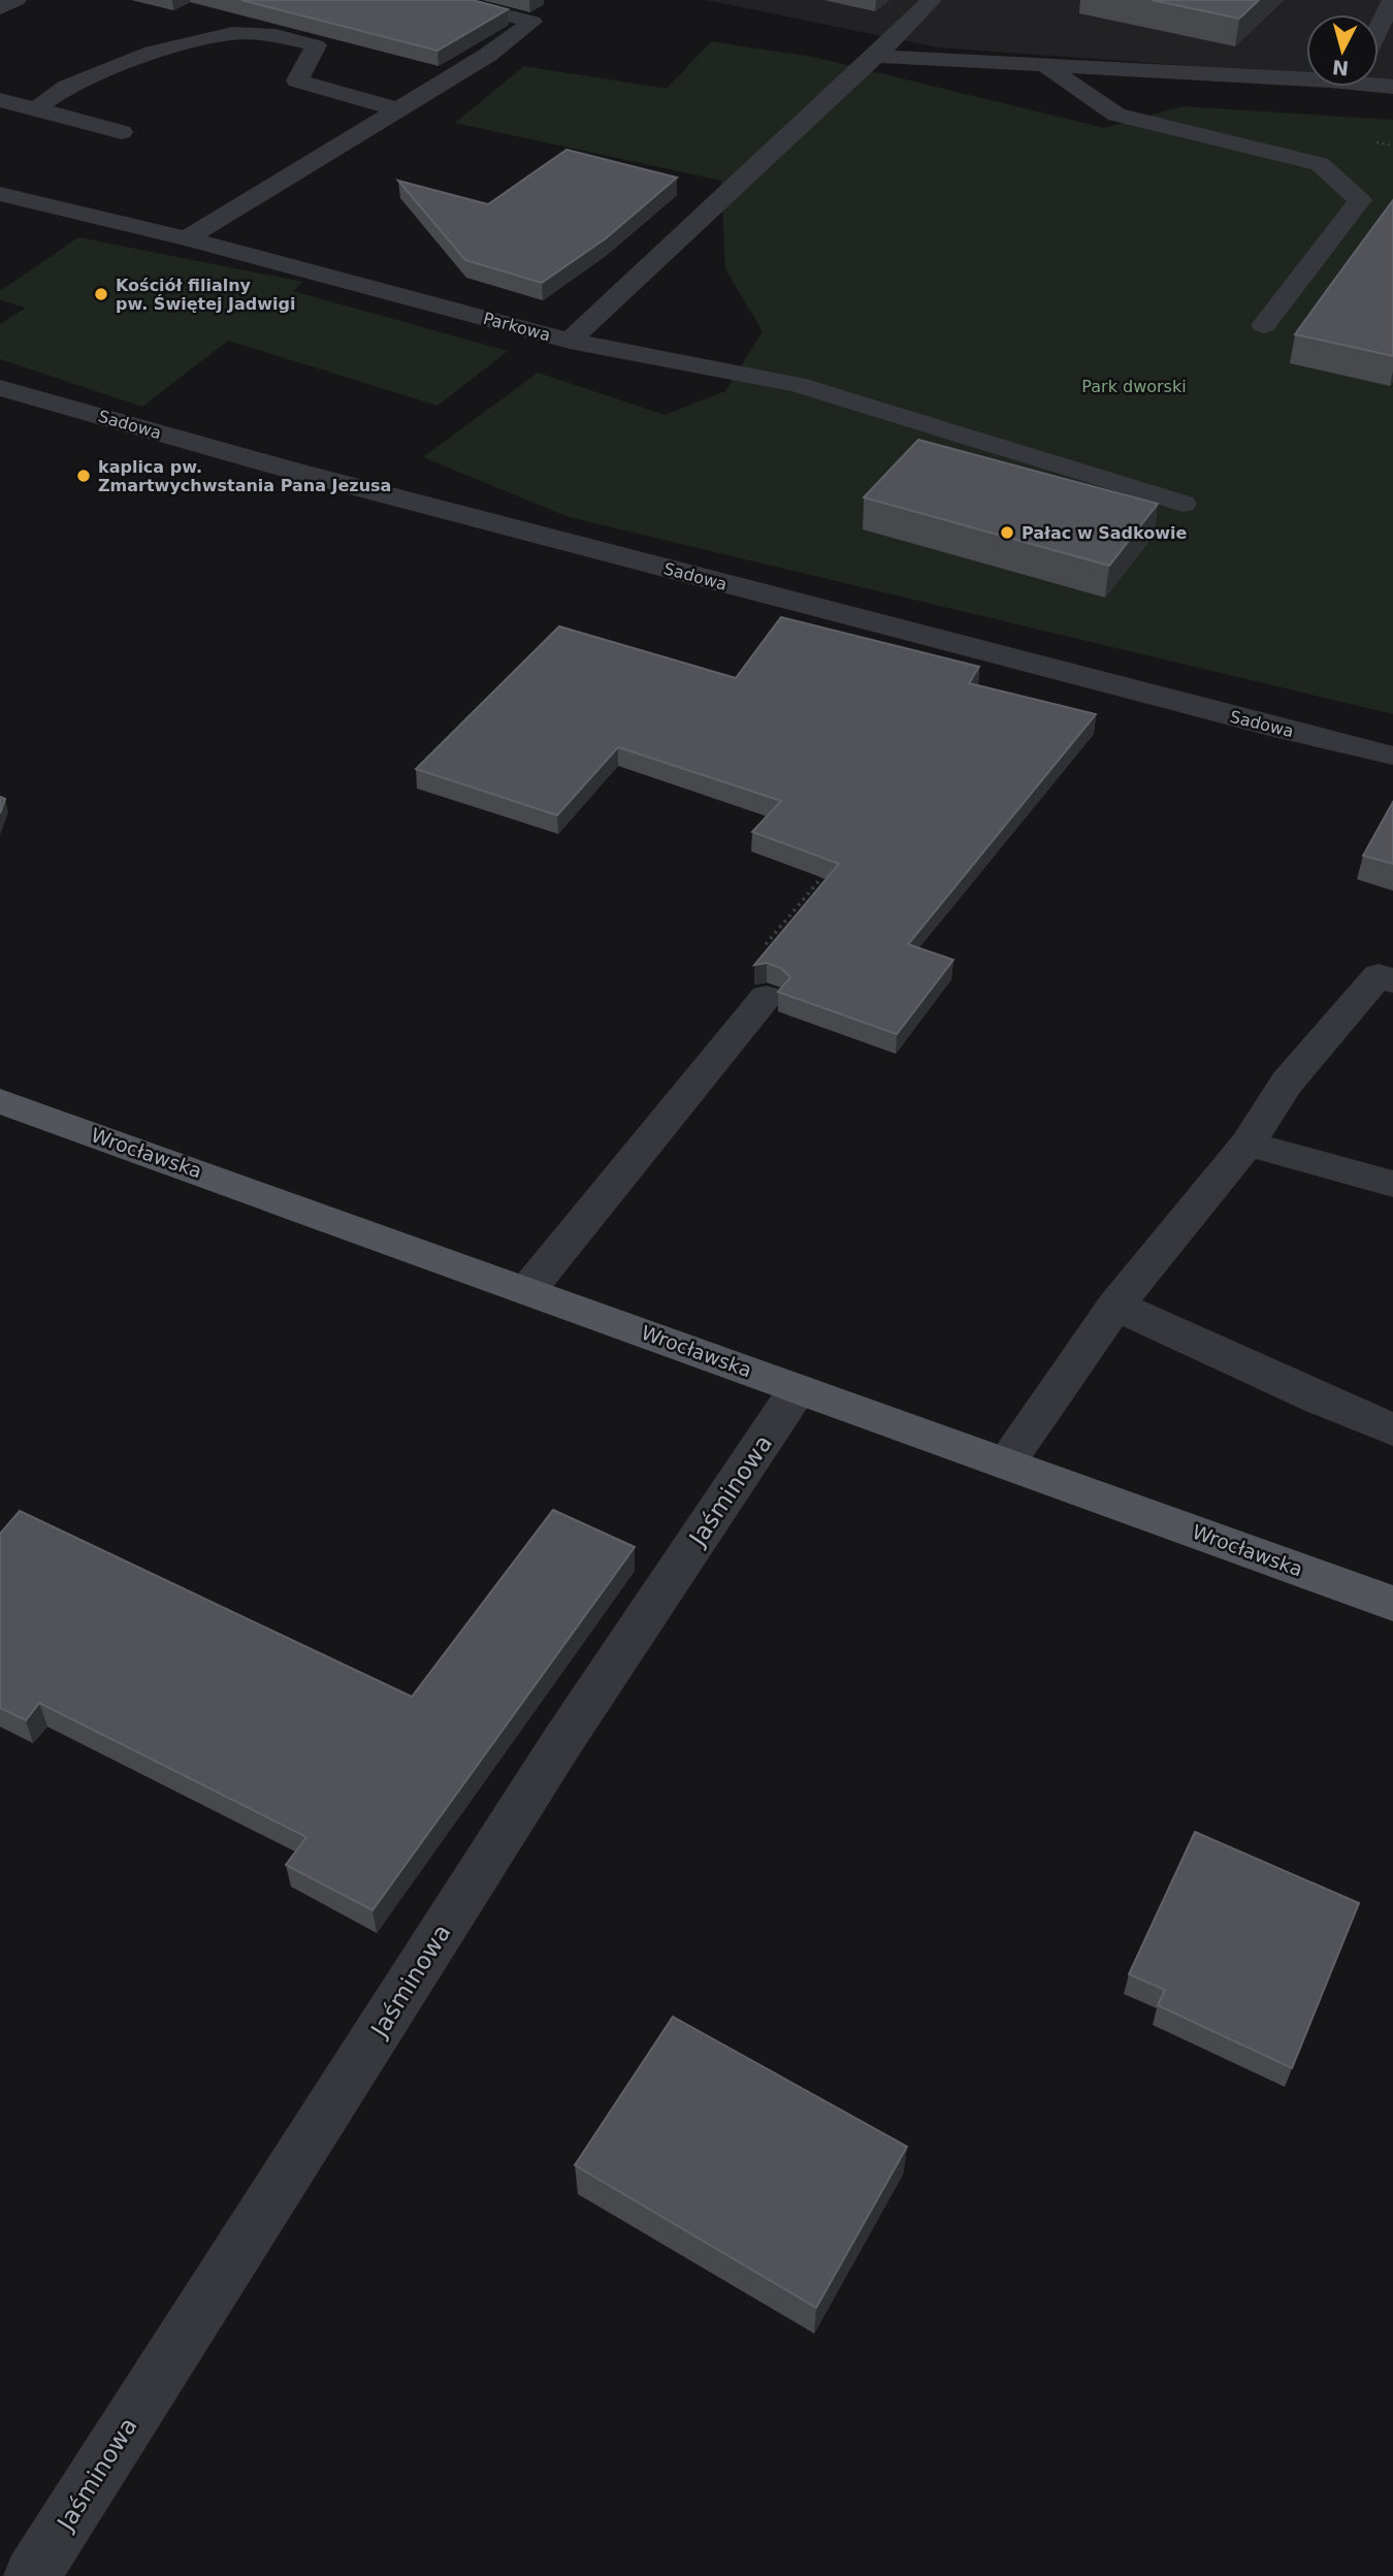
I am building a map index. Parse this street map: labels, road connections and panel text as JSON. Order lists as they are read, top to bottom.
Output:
{
  "streets": {
    "main road": ["Wrocławska"],
    "street": ["Parkowa", "Sadowa", "Jaśminowa"]
  },
  "crossings": [
    ["Wrocławska", "Jaśminowa"]
  ],
  "parks": ["Park dworski"],
  "places": ["Kościół filialny pw. Świętej Jadwigi", "kaplica pw. Zmartwychwstania Pana Jezusa", "Pałac w Sadkowie"],
  "north": "bottom"
}
